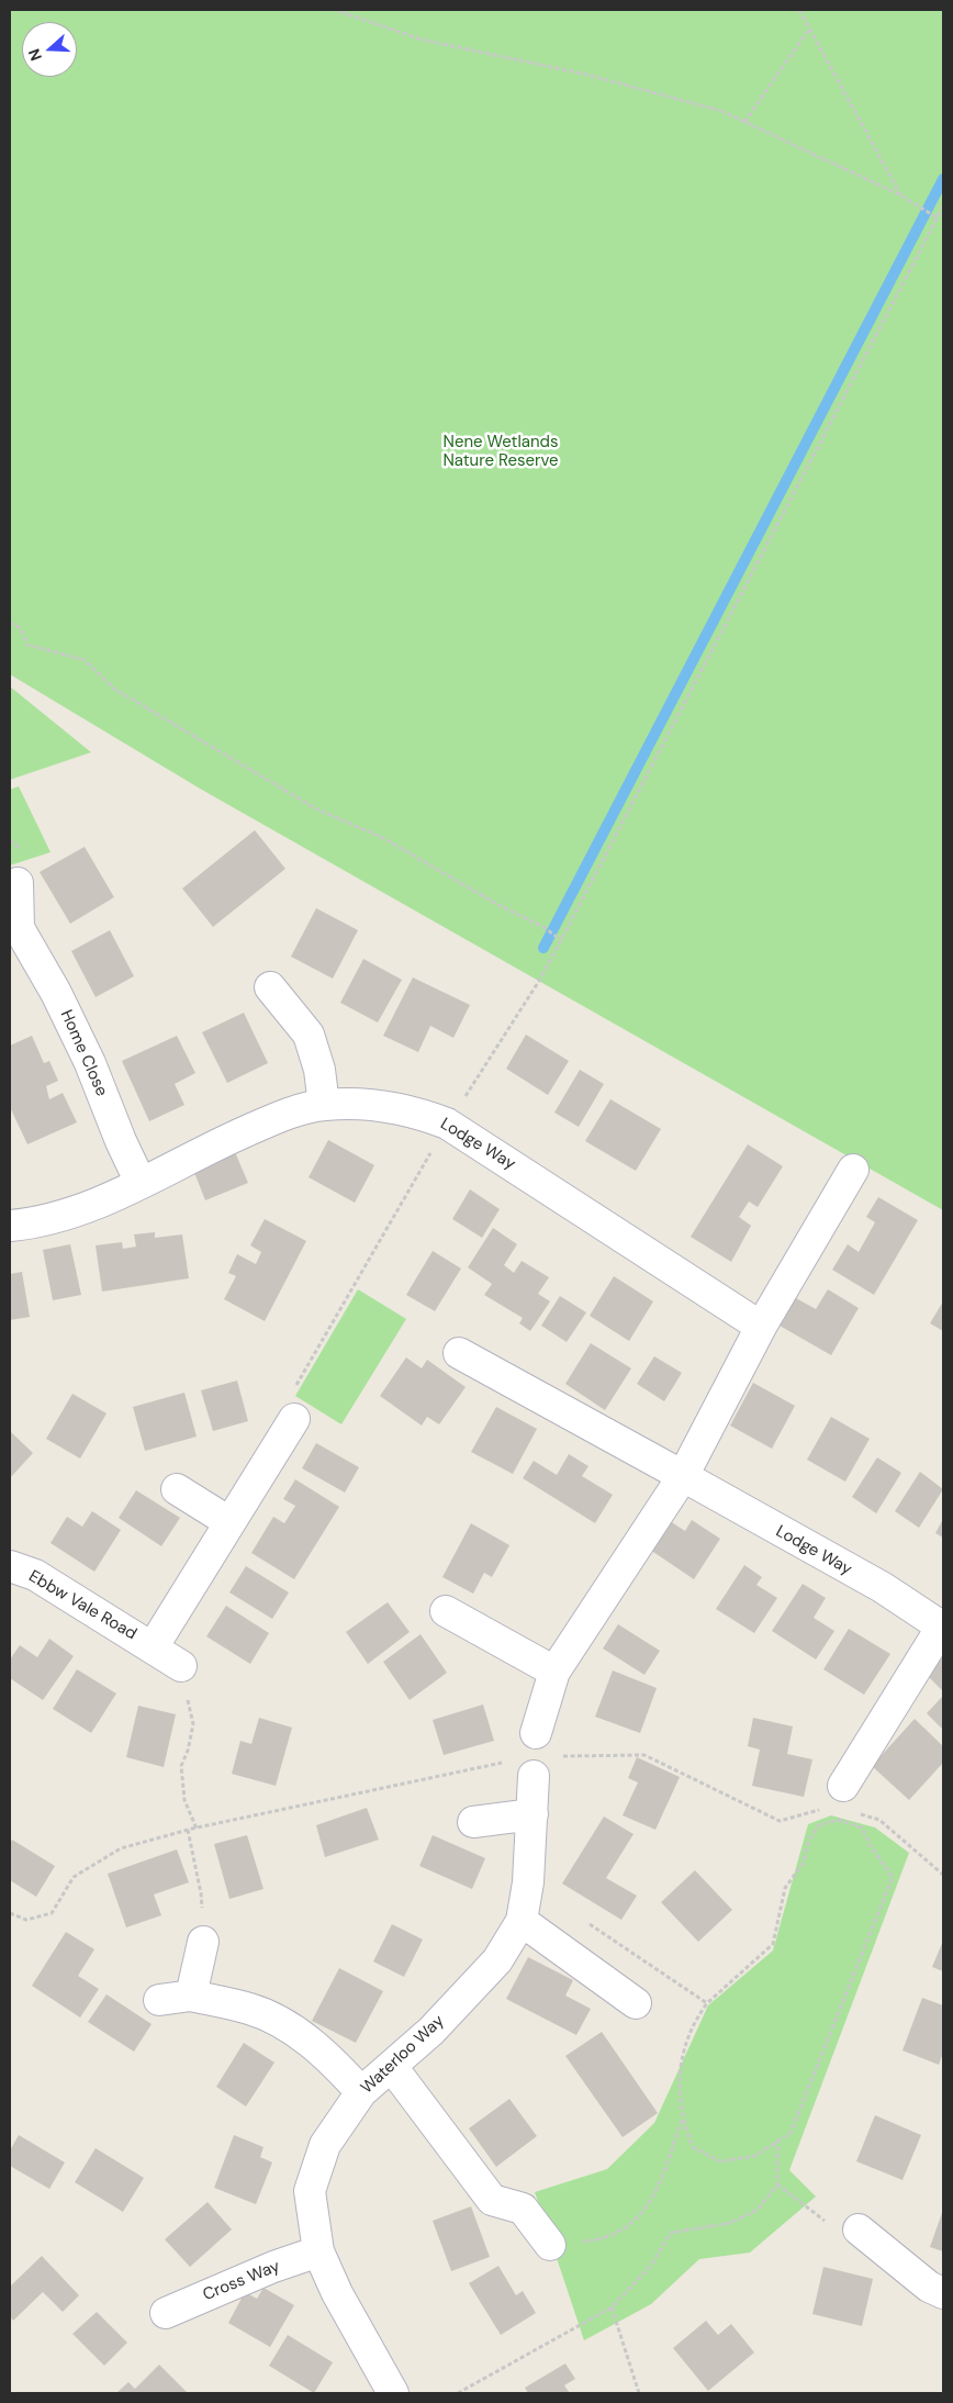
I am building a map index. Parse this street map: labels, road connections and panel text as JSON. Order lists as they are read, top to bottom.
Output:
{
  "streets": {
    "street": [
      "Home Close",
      "Lodge Way",
      "Ebbw Vale Road",
      "Waterloo Way",
      "Cross Way"
    ]
  },
  "crossings": [
    ["Home Close", "Lodge Way"],
    ["Waterloo Way", "Cross Way"]
  ],
  "parks": ["Nene Wetlands Nature Reserve"],
  "north": "left"
}
